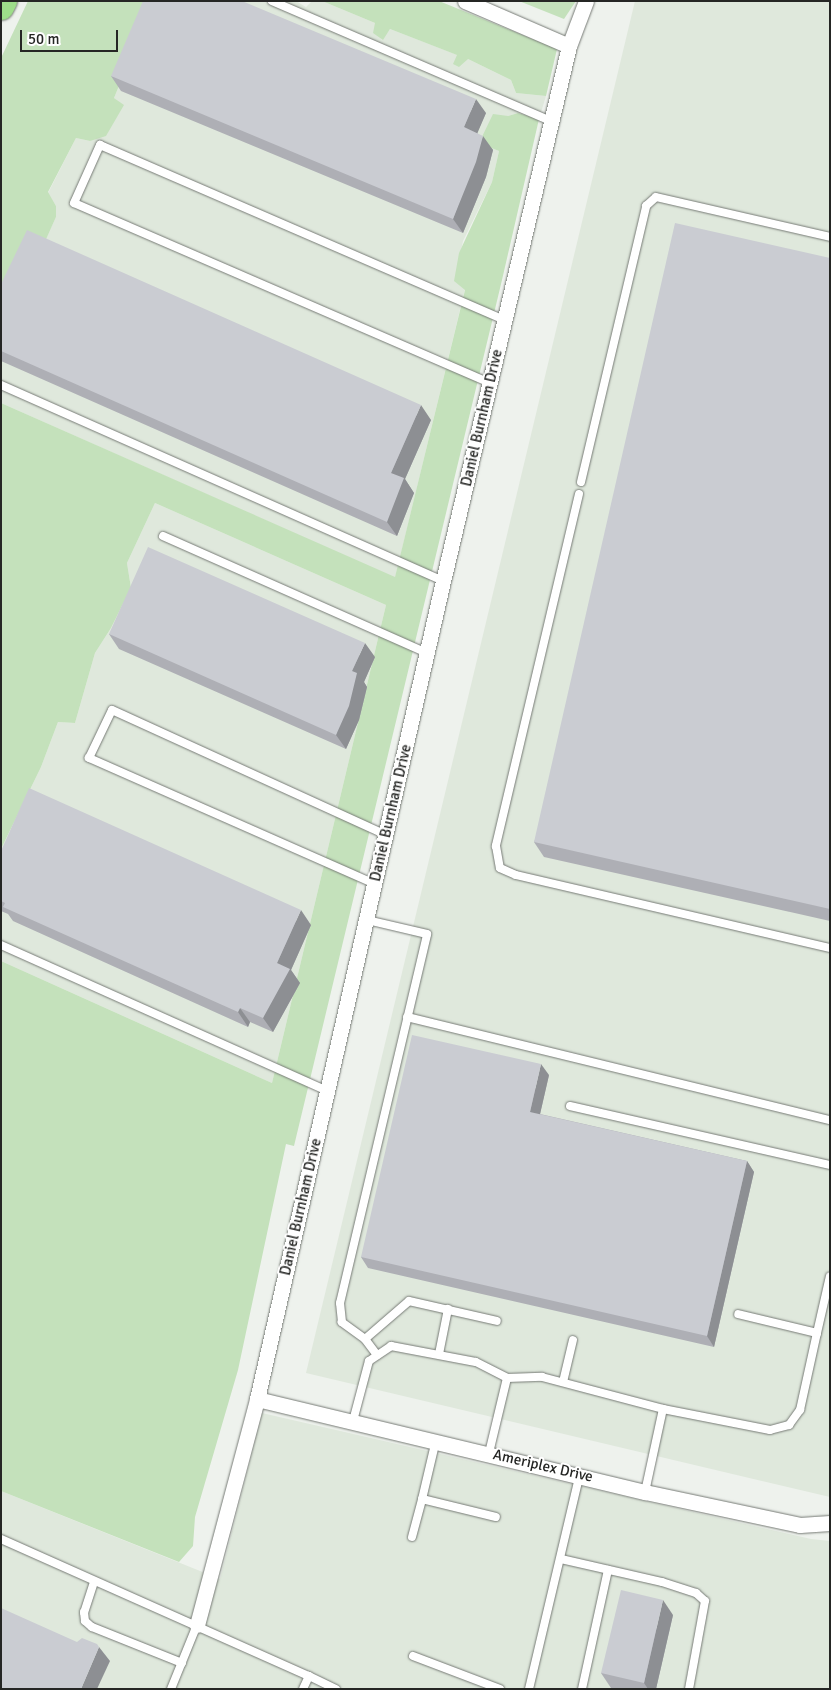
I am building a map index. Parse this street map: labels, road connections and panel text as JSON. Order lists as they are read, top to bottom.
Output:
{
  "streets": {
    "street": ["Daniel Burnham Drive", "Ameriplex Drive"]
  },
  "crossings": [
    ["Daniel Burnham Drive", "Ameriplex Drive"]
  ],
  "scale_bar": "50 m"
}
